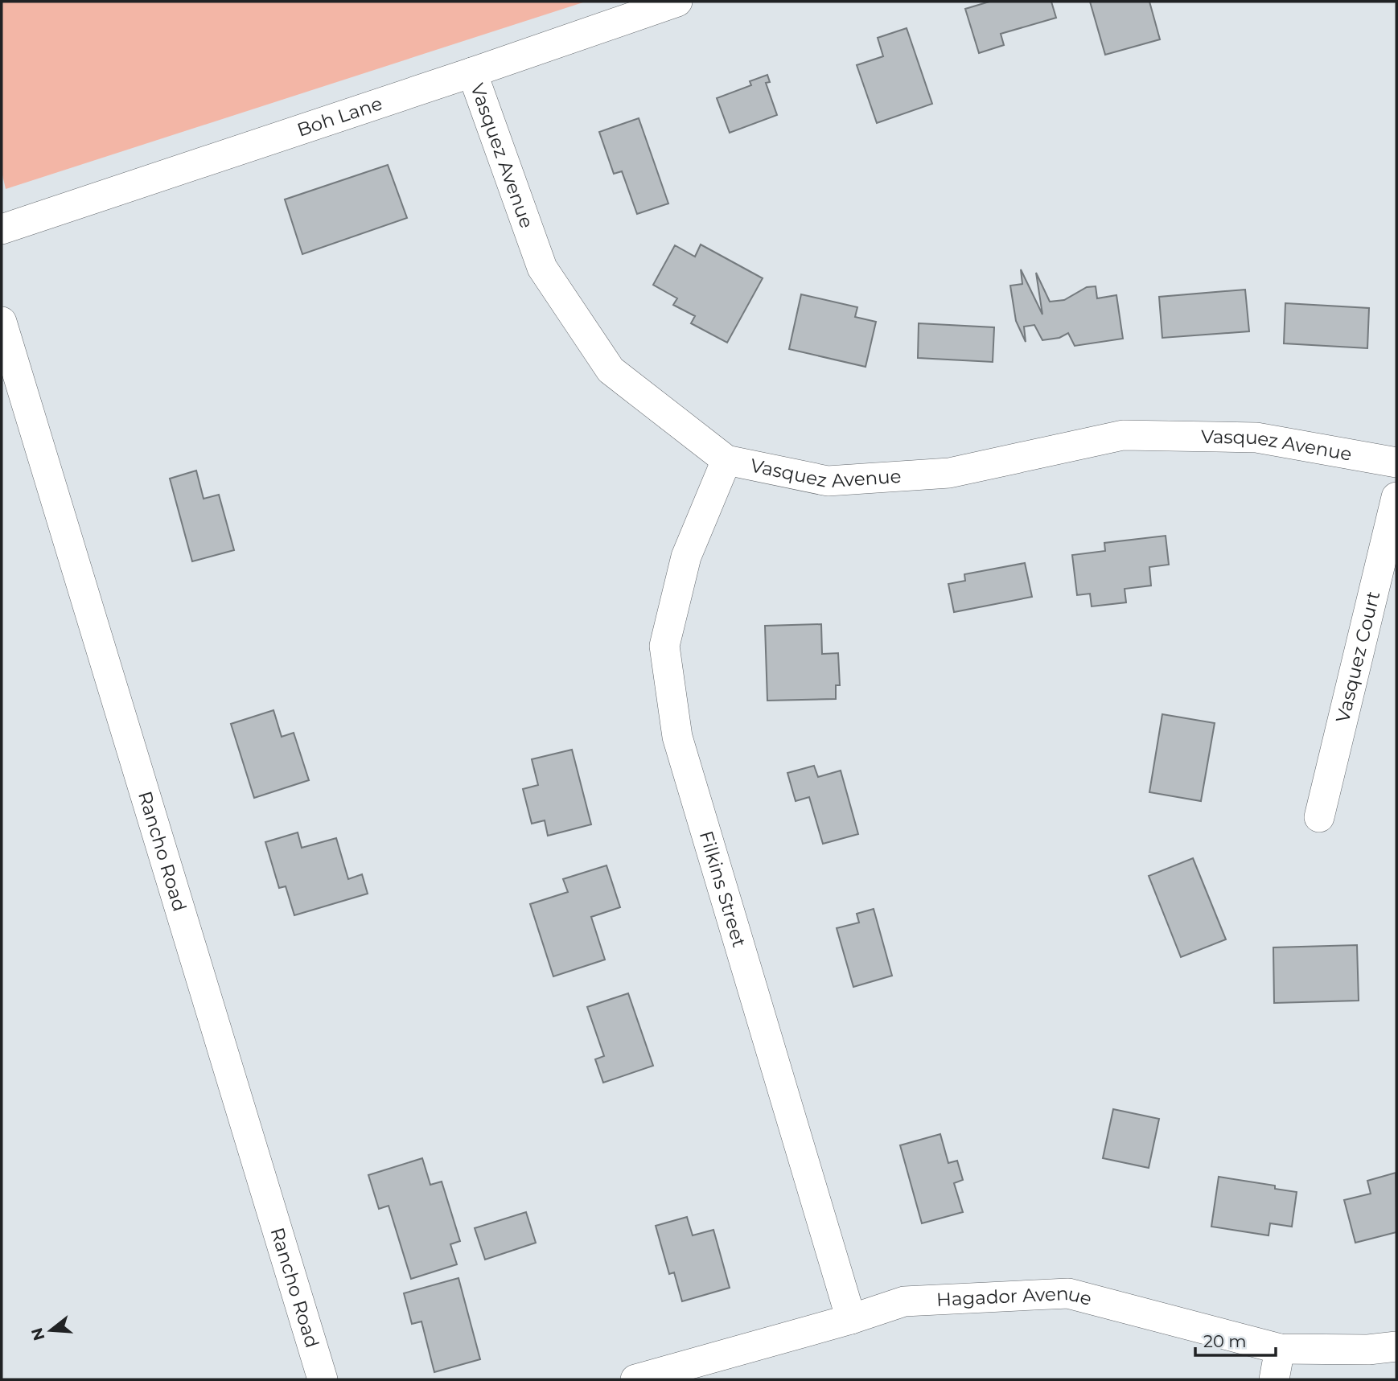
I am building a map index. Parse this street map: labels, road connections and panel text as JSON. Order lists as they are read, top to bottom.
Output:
{
  "streets": {
    "street": [
      "Boh Lane",
      "Vasquez Avenue",
      "Vasquez Court",
      "Rancho Road",
      "Filkins Street",
      "Hagador Avenue"
    ]
  },
  "crossings": [
    ["Boh Lane", "Vasquez Avenue"],
    ["Vasquez Avenue", "Filkins Street"],
    ["Filkins Street", "Hagador Avenue"]
  ],
  "scale_bar": "20 m",
  "north": "left"
}
